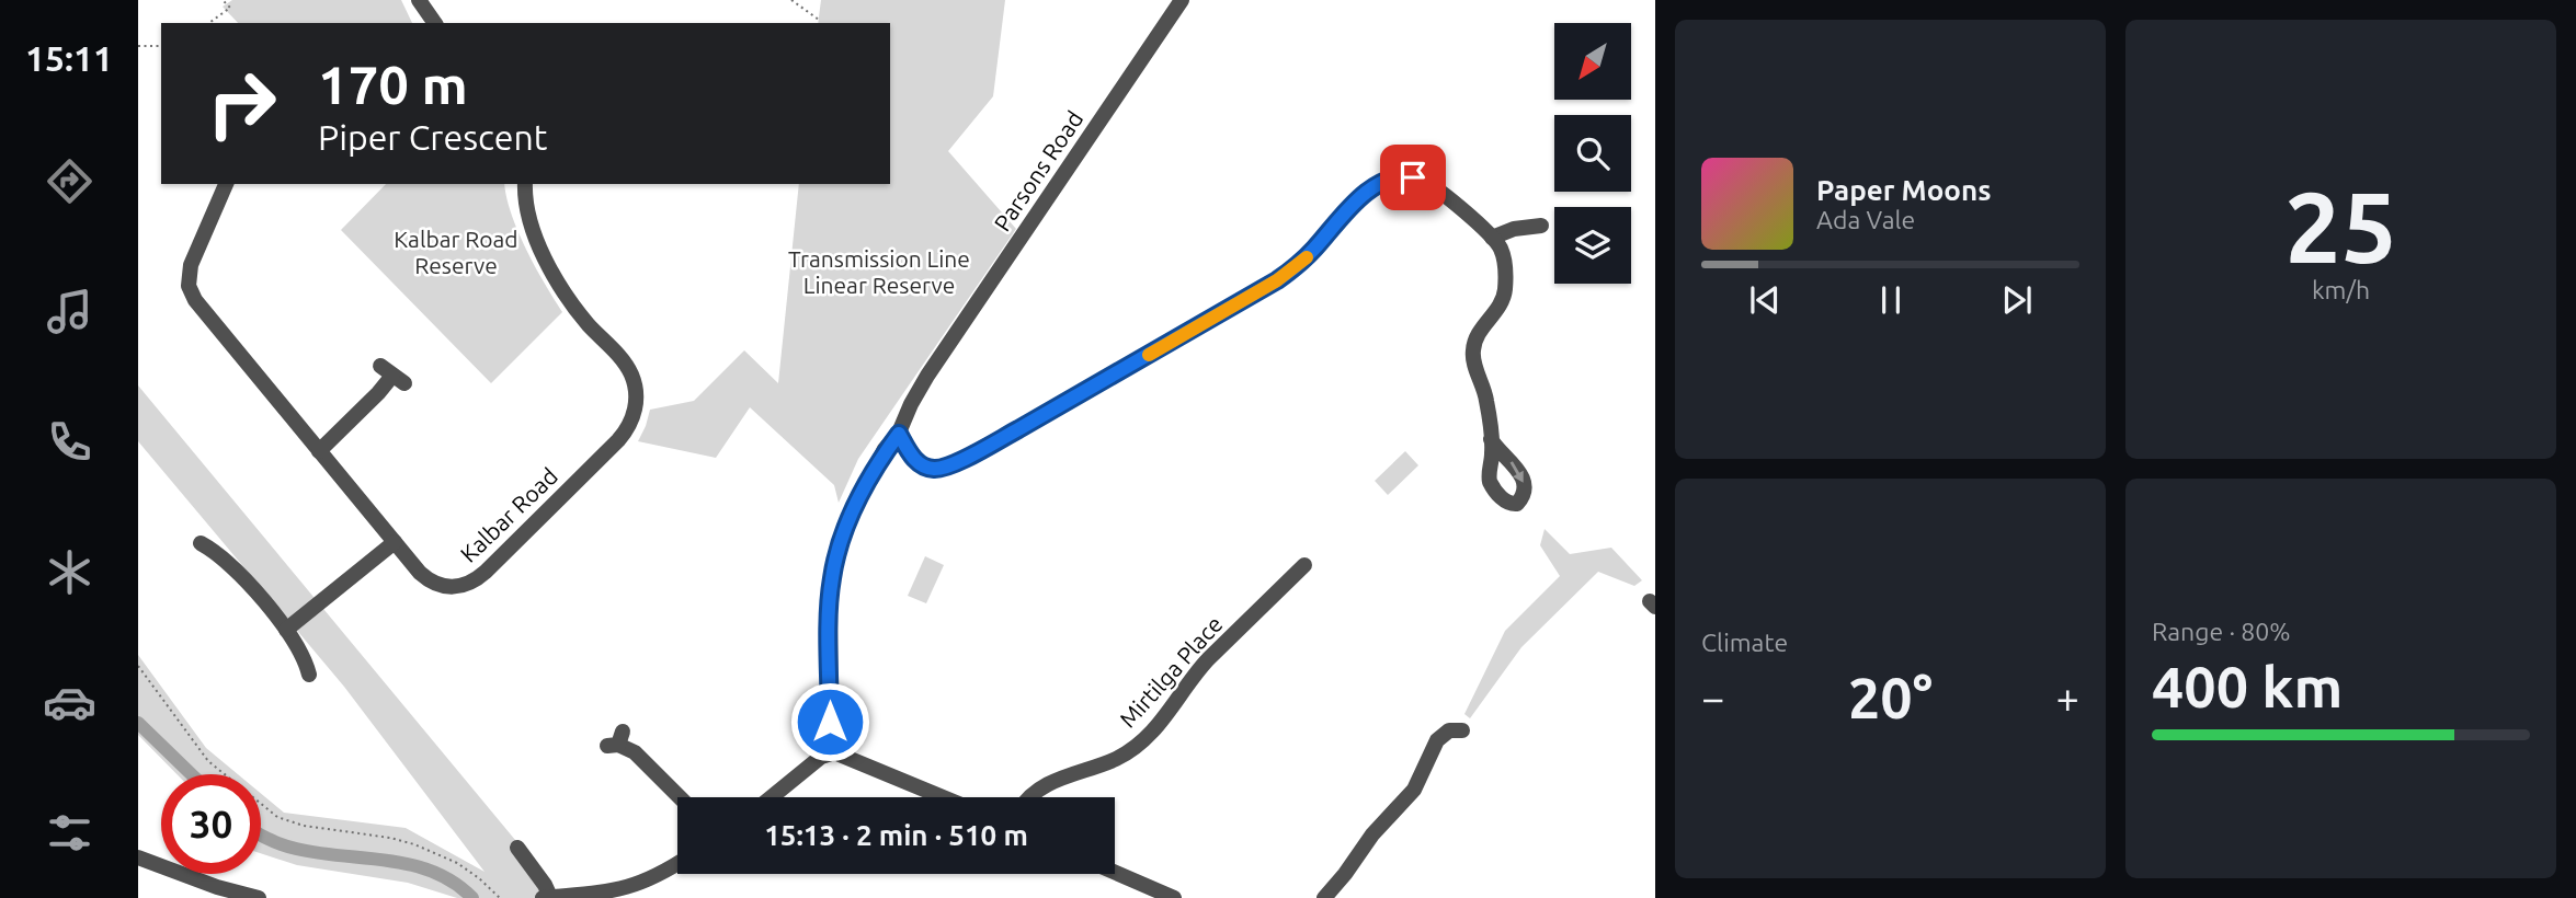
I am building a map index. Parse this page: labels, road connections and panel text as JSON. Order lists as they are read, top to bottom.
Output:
{
  "streets": {
    "street": ["Parsons Road", "Kalbar Road", "Mirtilga Place"]
  },
  "parks": ["Kalbar Road Reserve", "Transmission Line Linear Reserve"],
  "north": "bottom left",
  "page": {
    "tabs": "15:11",
    "tile": [
      ["25", "km/h"],
      "Climate",
      ["Range · 80%", "400 km"]
    ],
    "turn": ["170 m", "Piper Crescent"],
    "song": ["Paper Moons", "Ada Vale"],
    "heat": ["−", "20°", "+"],
    "limit": "30",
    "trip": "15:13 · 2 min · 510 m"
  }
}
